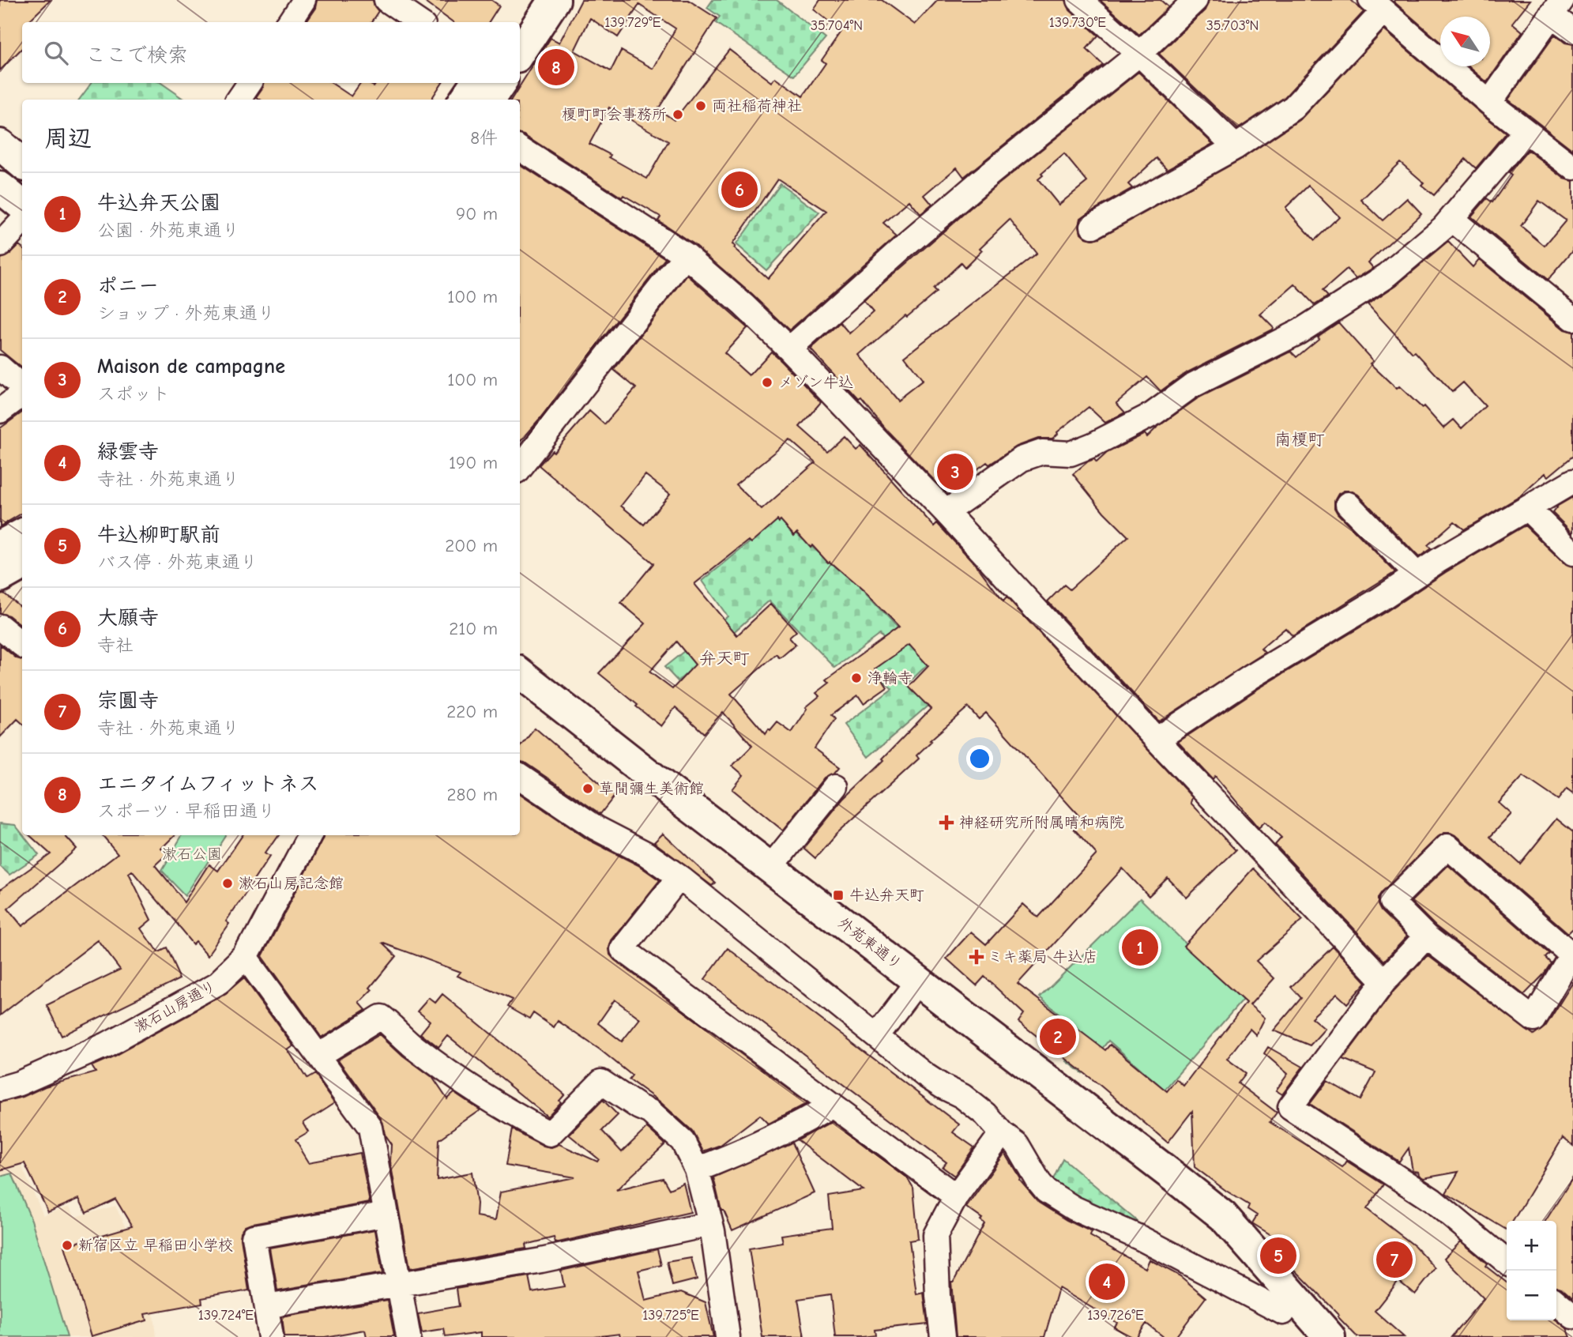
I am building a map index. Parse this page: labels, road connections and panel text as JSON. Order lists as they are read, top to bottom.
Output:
{
  "streets": {
    "main road": ["外苑東通り"],
    "street": ["漱石山房通り"]
  },
  "districts": ["南榎町", "弁天町"],
  "parks": ["漱石公園"],
  "places": {
    "other": [
      "両社稲荷神社",
      "榎町町会事務所",
      "メゾン牛込",
      "浄輪寺",
      "草間彌生美術館",
      "漱石山房記念館",
      "新宿区立 早稲田小学校"
    ],
    "health": ["神経研究所附属晴和病院", "ミキ薬局 牛込店"],
    "transit": ["牛込弁天町"]
  },
  "north": "top left",
  "page": {
    "search": "ここで検索",
    "pins": [
      "8",
      "6",
      "3",
      "1",
      "2",
      "5",
      "7",
      "4"
    ],
    "heading": ["周辺", "8件"],
    "list": [
      {
        "mark": "1",
        "name": "牛込弁天公園",
        "note": "公園 · 外苑東通り",
        "value": "90 m"
      },
      {
        "mark": "2",
        "name": "ポニー",
        "note": "ショップ · 外苑東通り",
        "value": "100 m"
      },
      {
        "mark": "3",
        "name": "Maison de campagne",
        "note": "スポット",
        "value": "100 m"
      },
      {
        "mark": "4",
        "name": "緑雲寺",
        "note": "寺社 · 外苑東通り",
        "value": "190 m"
      },
      {
        "mark": "5",
        "name": "牛込柳町駅前",
        "note": "バス停 · 外苑東通り",
        "value": "200 m"
      },
      {
        "mark": "6",
        "name": "大願寺",
        "note": "寺社",
        "value": "210 m"
      },
      {
        "mark": "7",
        "name": "宗圓寺",
        "note": "寺社 · 外苑東通り",
        "value": "220 m"
      },
      {
        "mark": "8",
        "name": "エニタイムフィットネス",
        "note": "スポーツ · 早稲田通り",
        "value": "280 m"
      }
    ],
    "map_buttons": ["+", "−"]
  },
  "coordinates": [
    "139.729°E",
    "139.730°E",
    "35.704°N",
    "35.703°N",
    "139.724°E",
    "139.725°E",
    "139.726°E"
  ]
}
